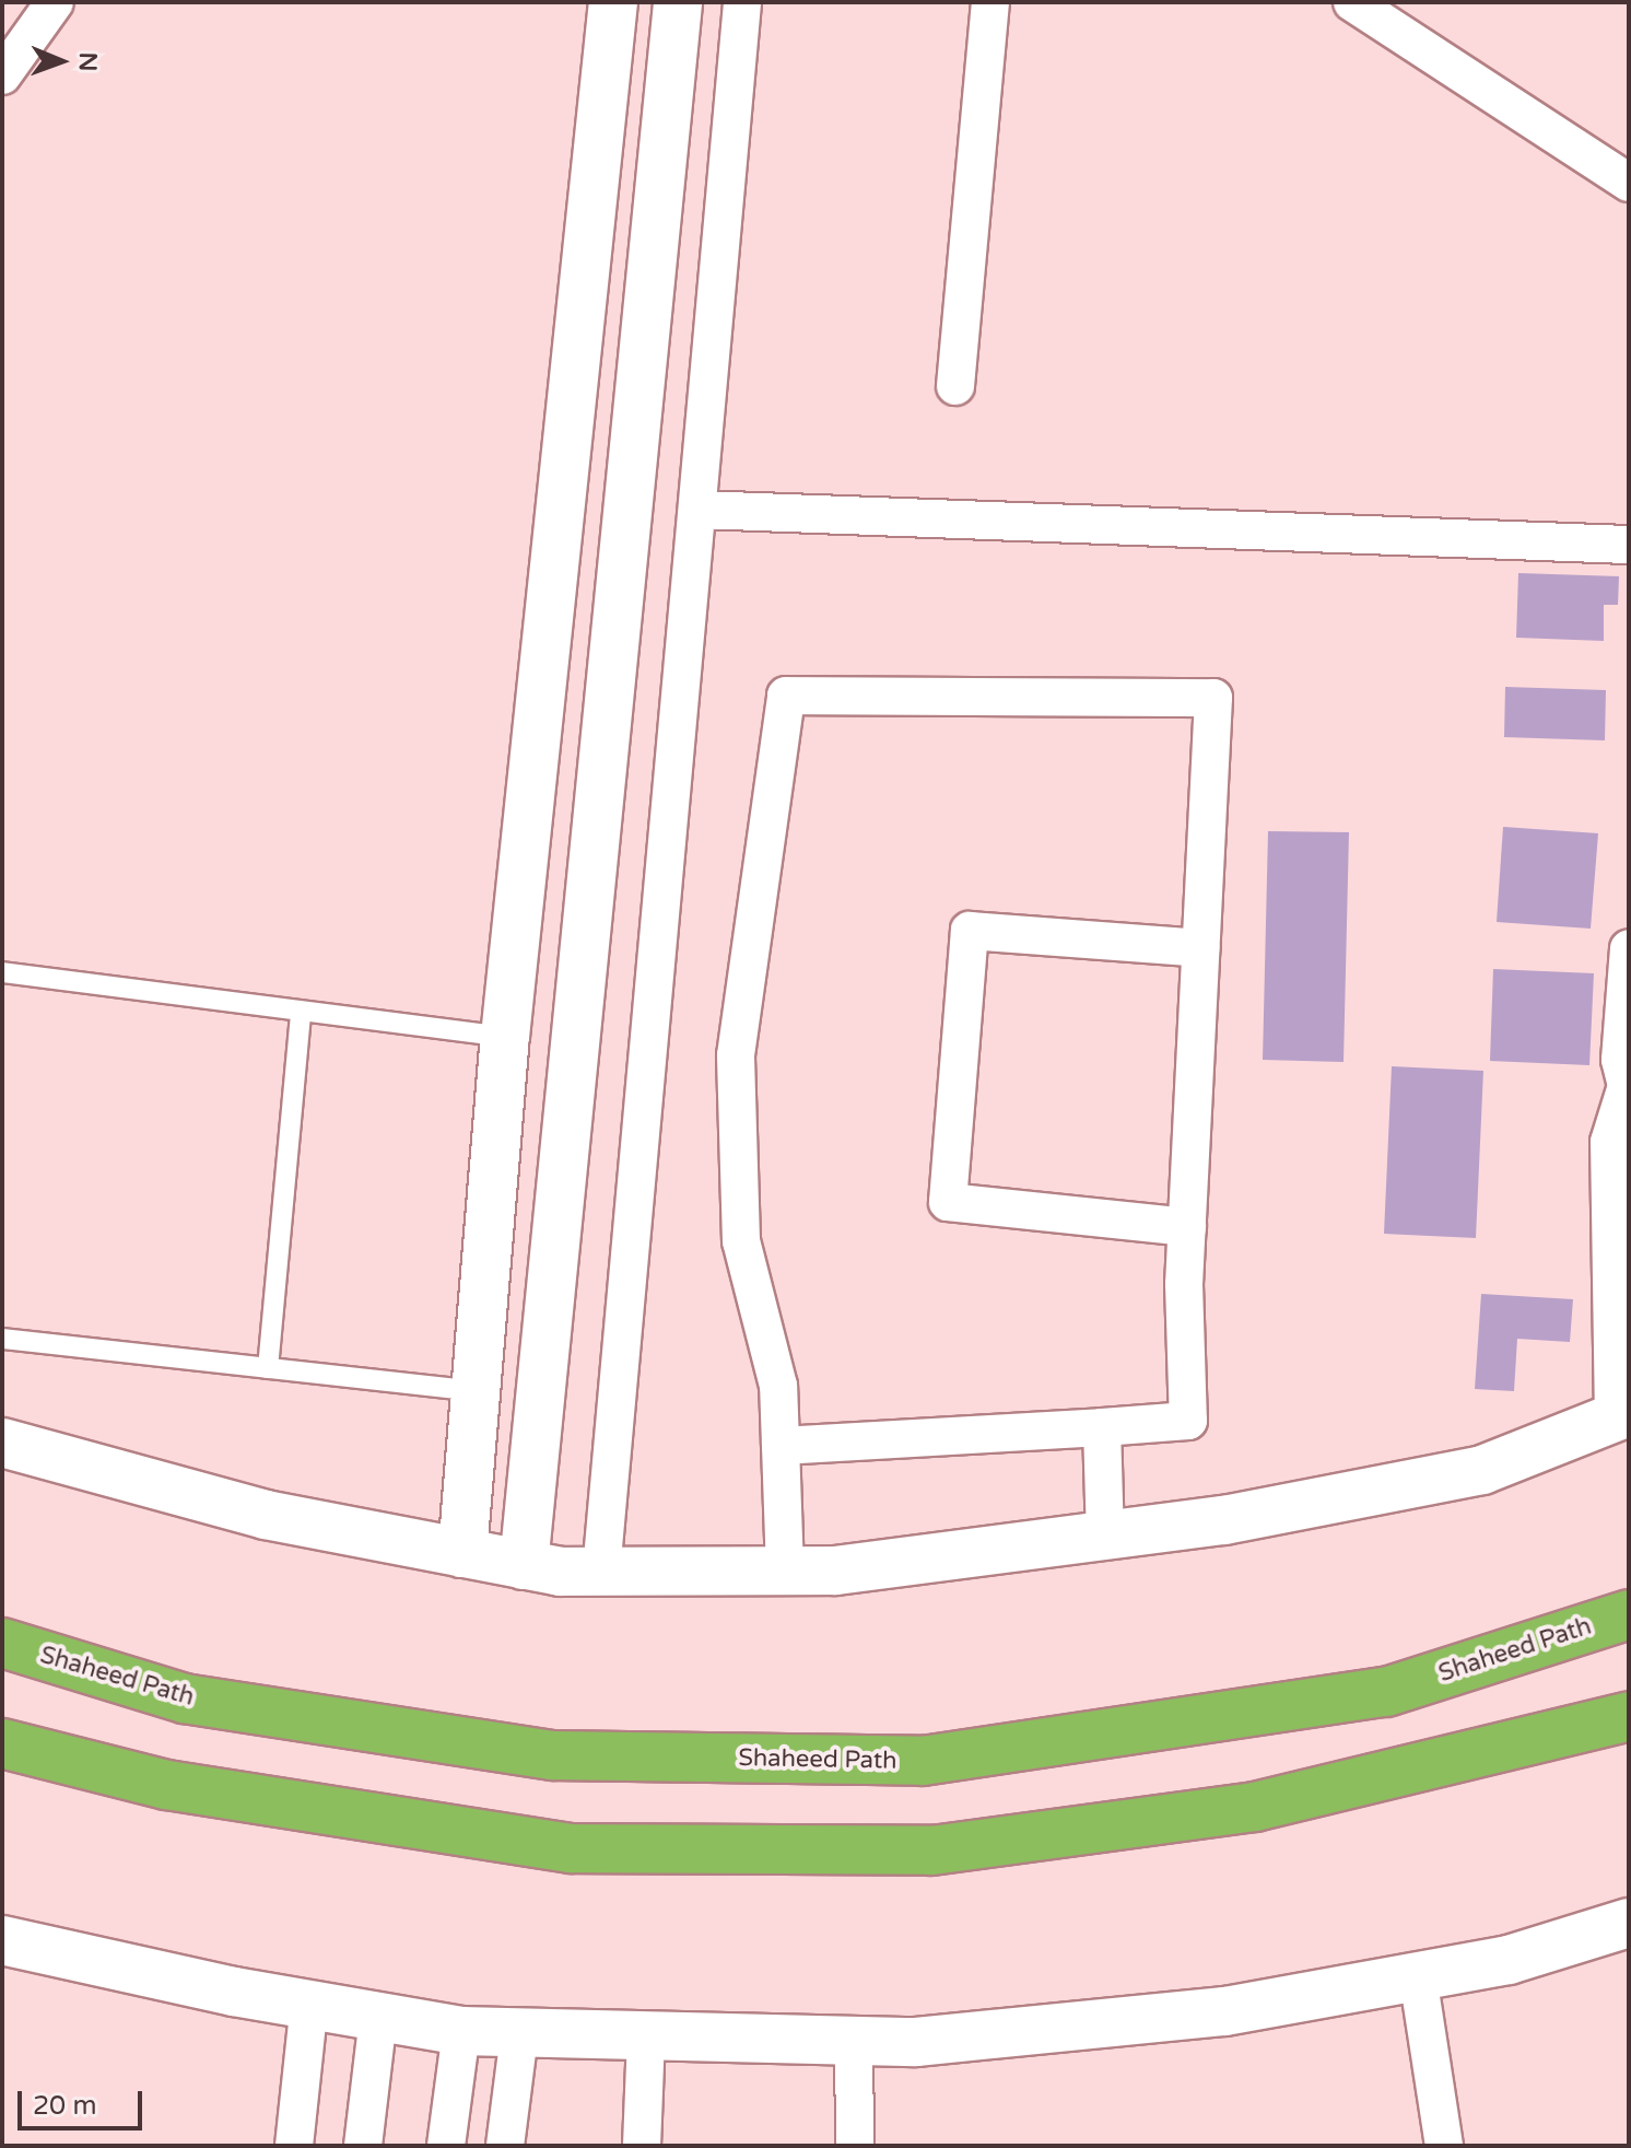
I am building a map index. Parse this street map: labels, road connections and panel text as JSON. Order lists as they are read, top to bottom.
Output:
{
  "streets": {
    "highway": ["Shaheed Path"]
  },
  "scale_bar": "20 m",
  "north": "right"
}
